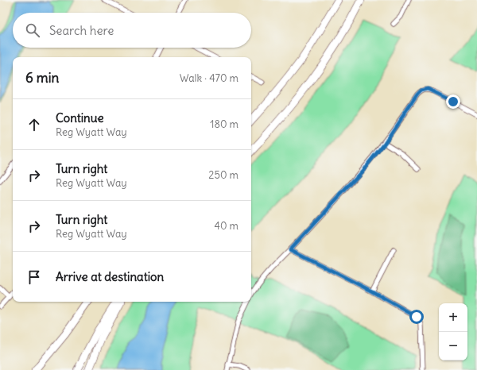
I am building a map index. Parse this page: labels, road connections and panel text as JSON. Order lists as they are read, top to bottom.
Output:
{
  "page": {
    "search": "Search here",
    "heading": ["6 min", "Walk · 470 m"],
    "list": [
      ["Continue", "Reg Wyatt Way", "180 m"],
      ["Turn right", "Reg Wyatt Way", "250 m"],
      ["Turn right", "Reg Wyatt Way", "40 m"],
      "Arrive at destination"
    ],
    "map_buttons": ["+", "−"]
  }
}
